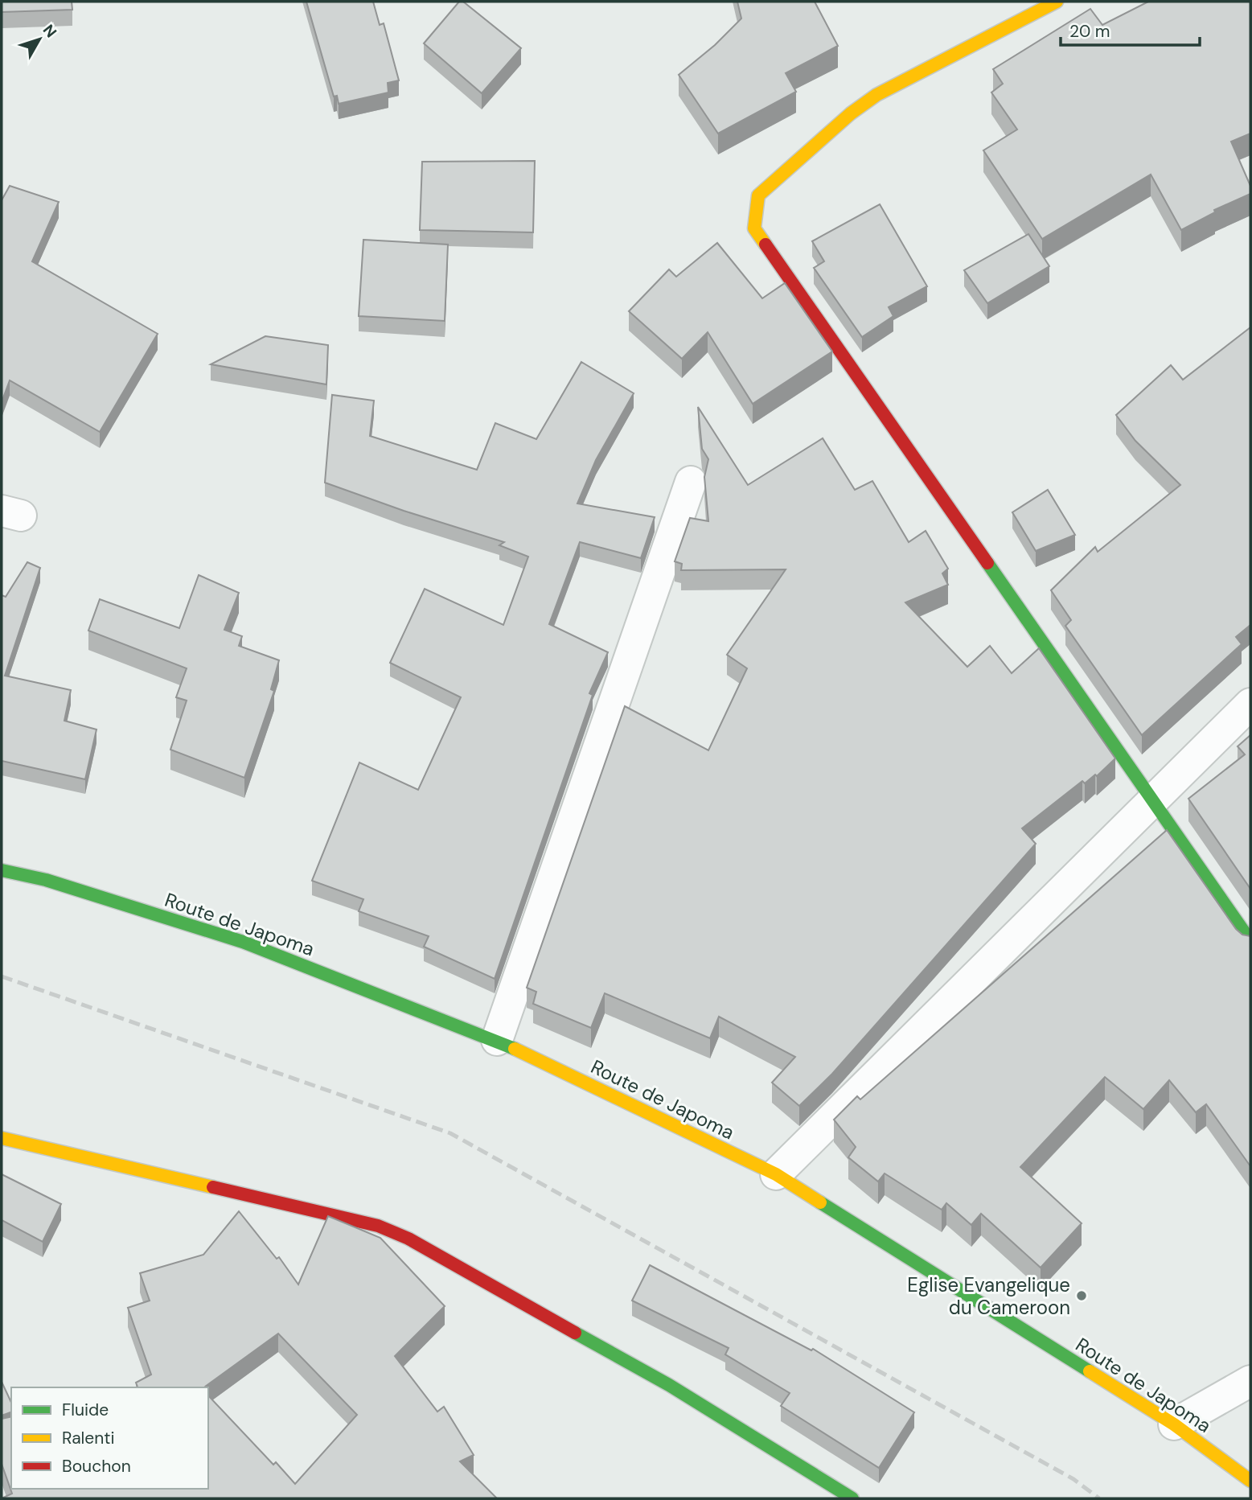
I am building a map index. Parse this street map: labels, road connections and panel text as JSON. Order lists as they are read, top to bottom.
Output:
{
  "streets": {
    "street": ["Route de Japoma"]
  },
  "places": ["Eglise Evangelique du Cameroon"],
  "legend": ["Fluide", "Ralenti", "Bouchon"],
  "scale_bar": "20 m",
  "north": "top right"
}
